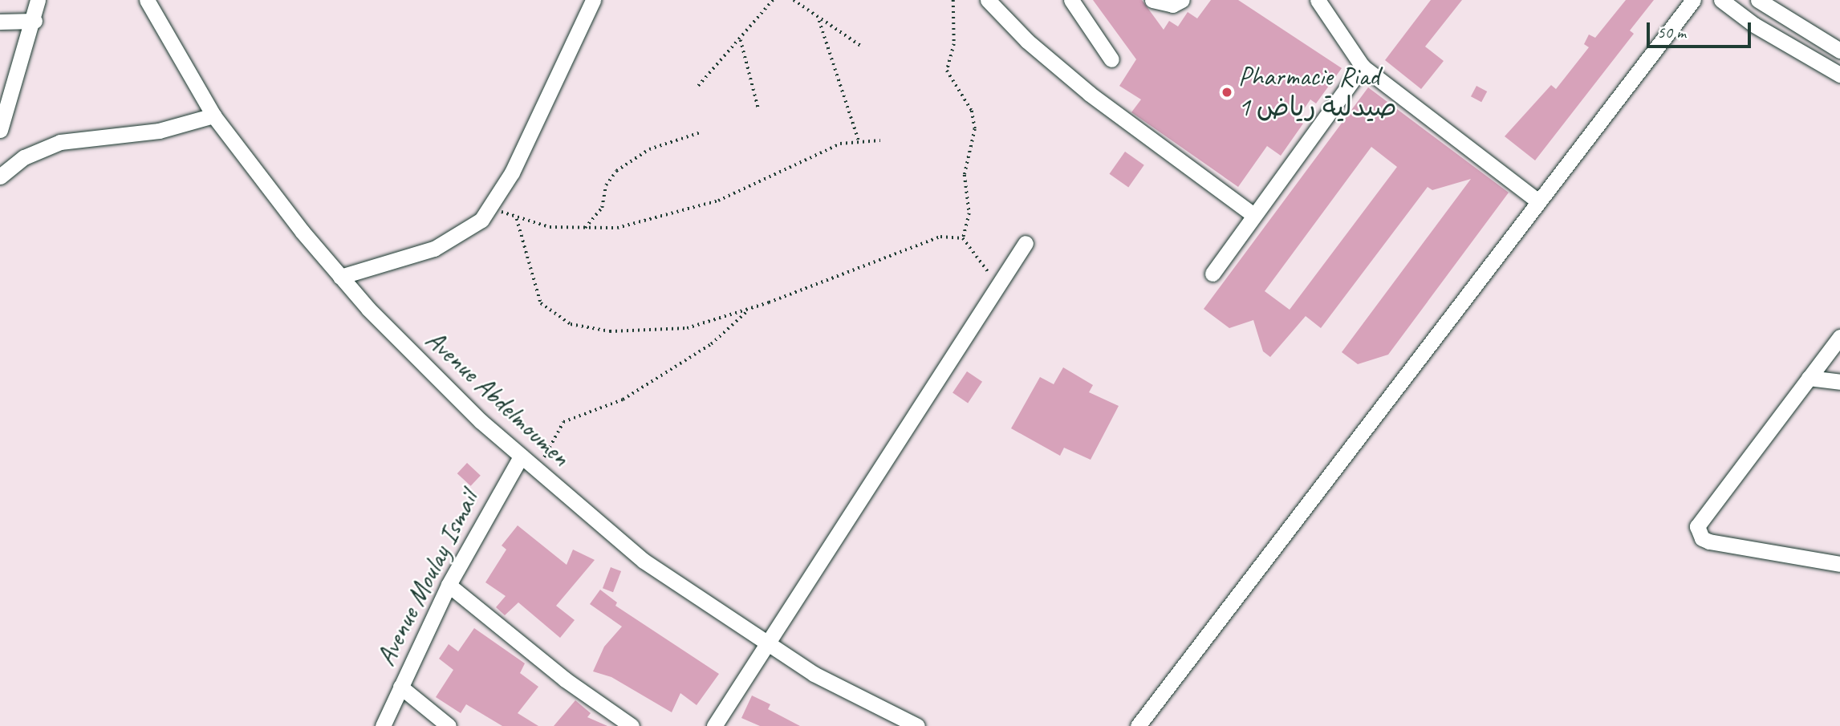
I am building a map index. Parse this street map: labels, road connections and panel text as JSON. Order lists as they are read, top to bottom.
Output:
{
  "streets": {
    "street": ["Avenue Abdelmoumen", "Avenue Moulay Ismail"]
  },
  "crossings": [
    ["Avenue Abdelmoumen", "Avenue Moulay Ismail"]
  ],
  "places": ["Pharmacie Riad 1 صيدلية رياض"],
  "scale_bar": "50 m"
}
